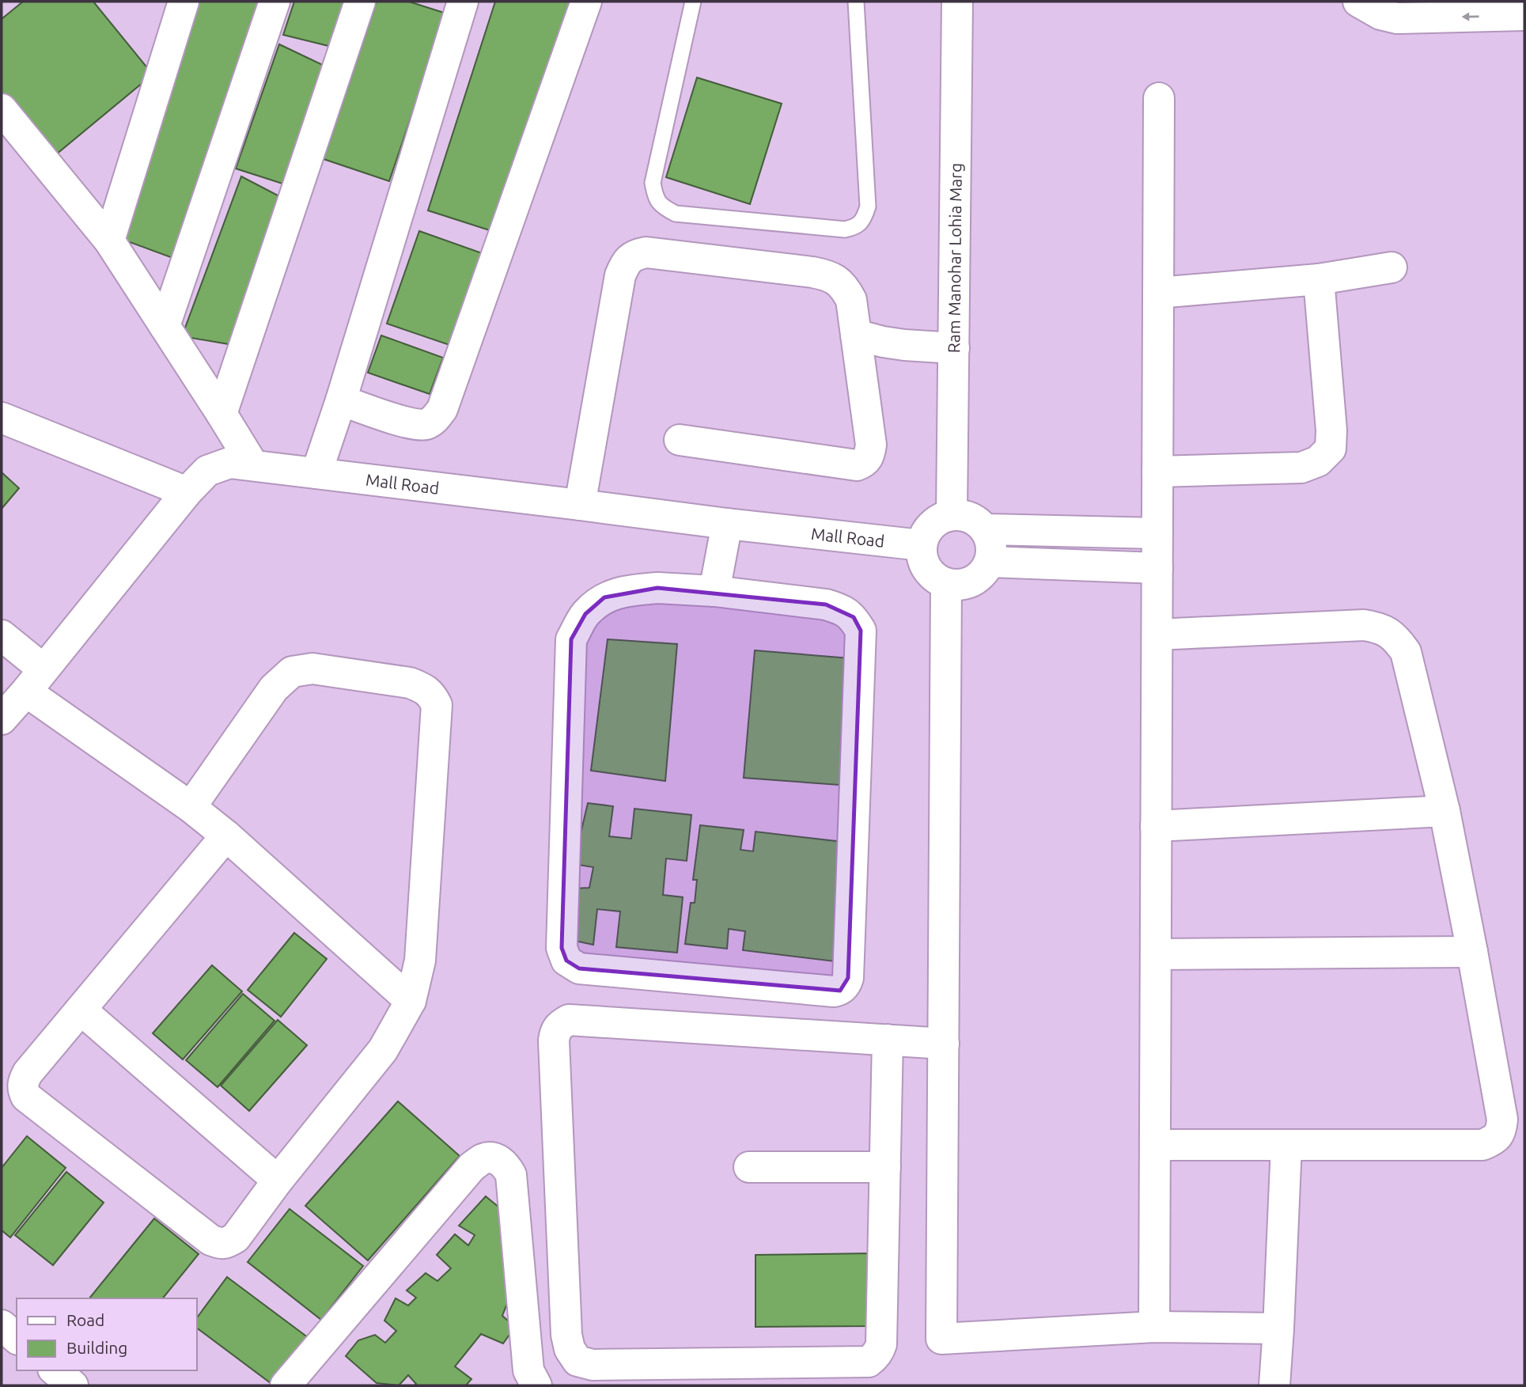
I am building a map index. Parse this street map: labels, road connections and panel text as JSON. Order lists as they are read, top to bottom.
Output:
{
  "streets": {
    "street": ["Ram Manohar Lohia Marg", "Mall Road"]
  },
  "crossings": [
    ["Ram Manohar Lohia Marg", "Mall Road"]
  ],
  "legend": ["Road", "Building"]
}
